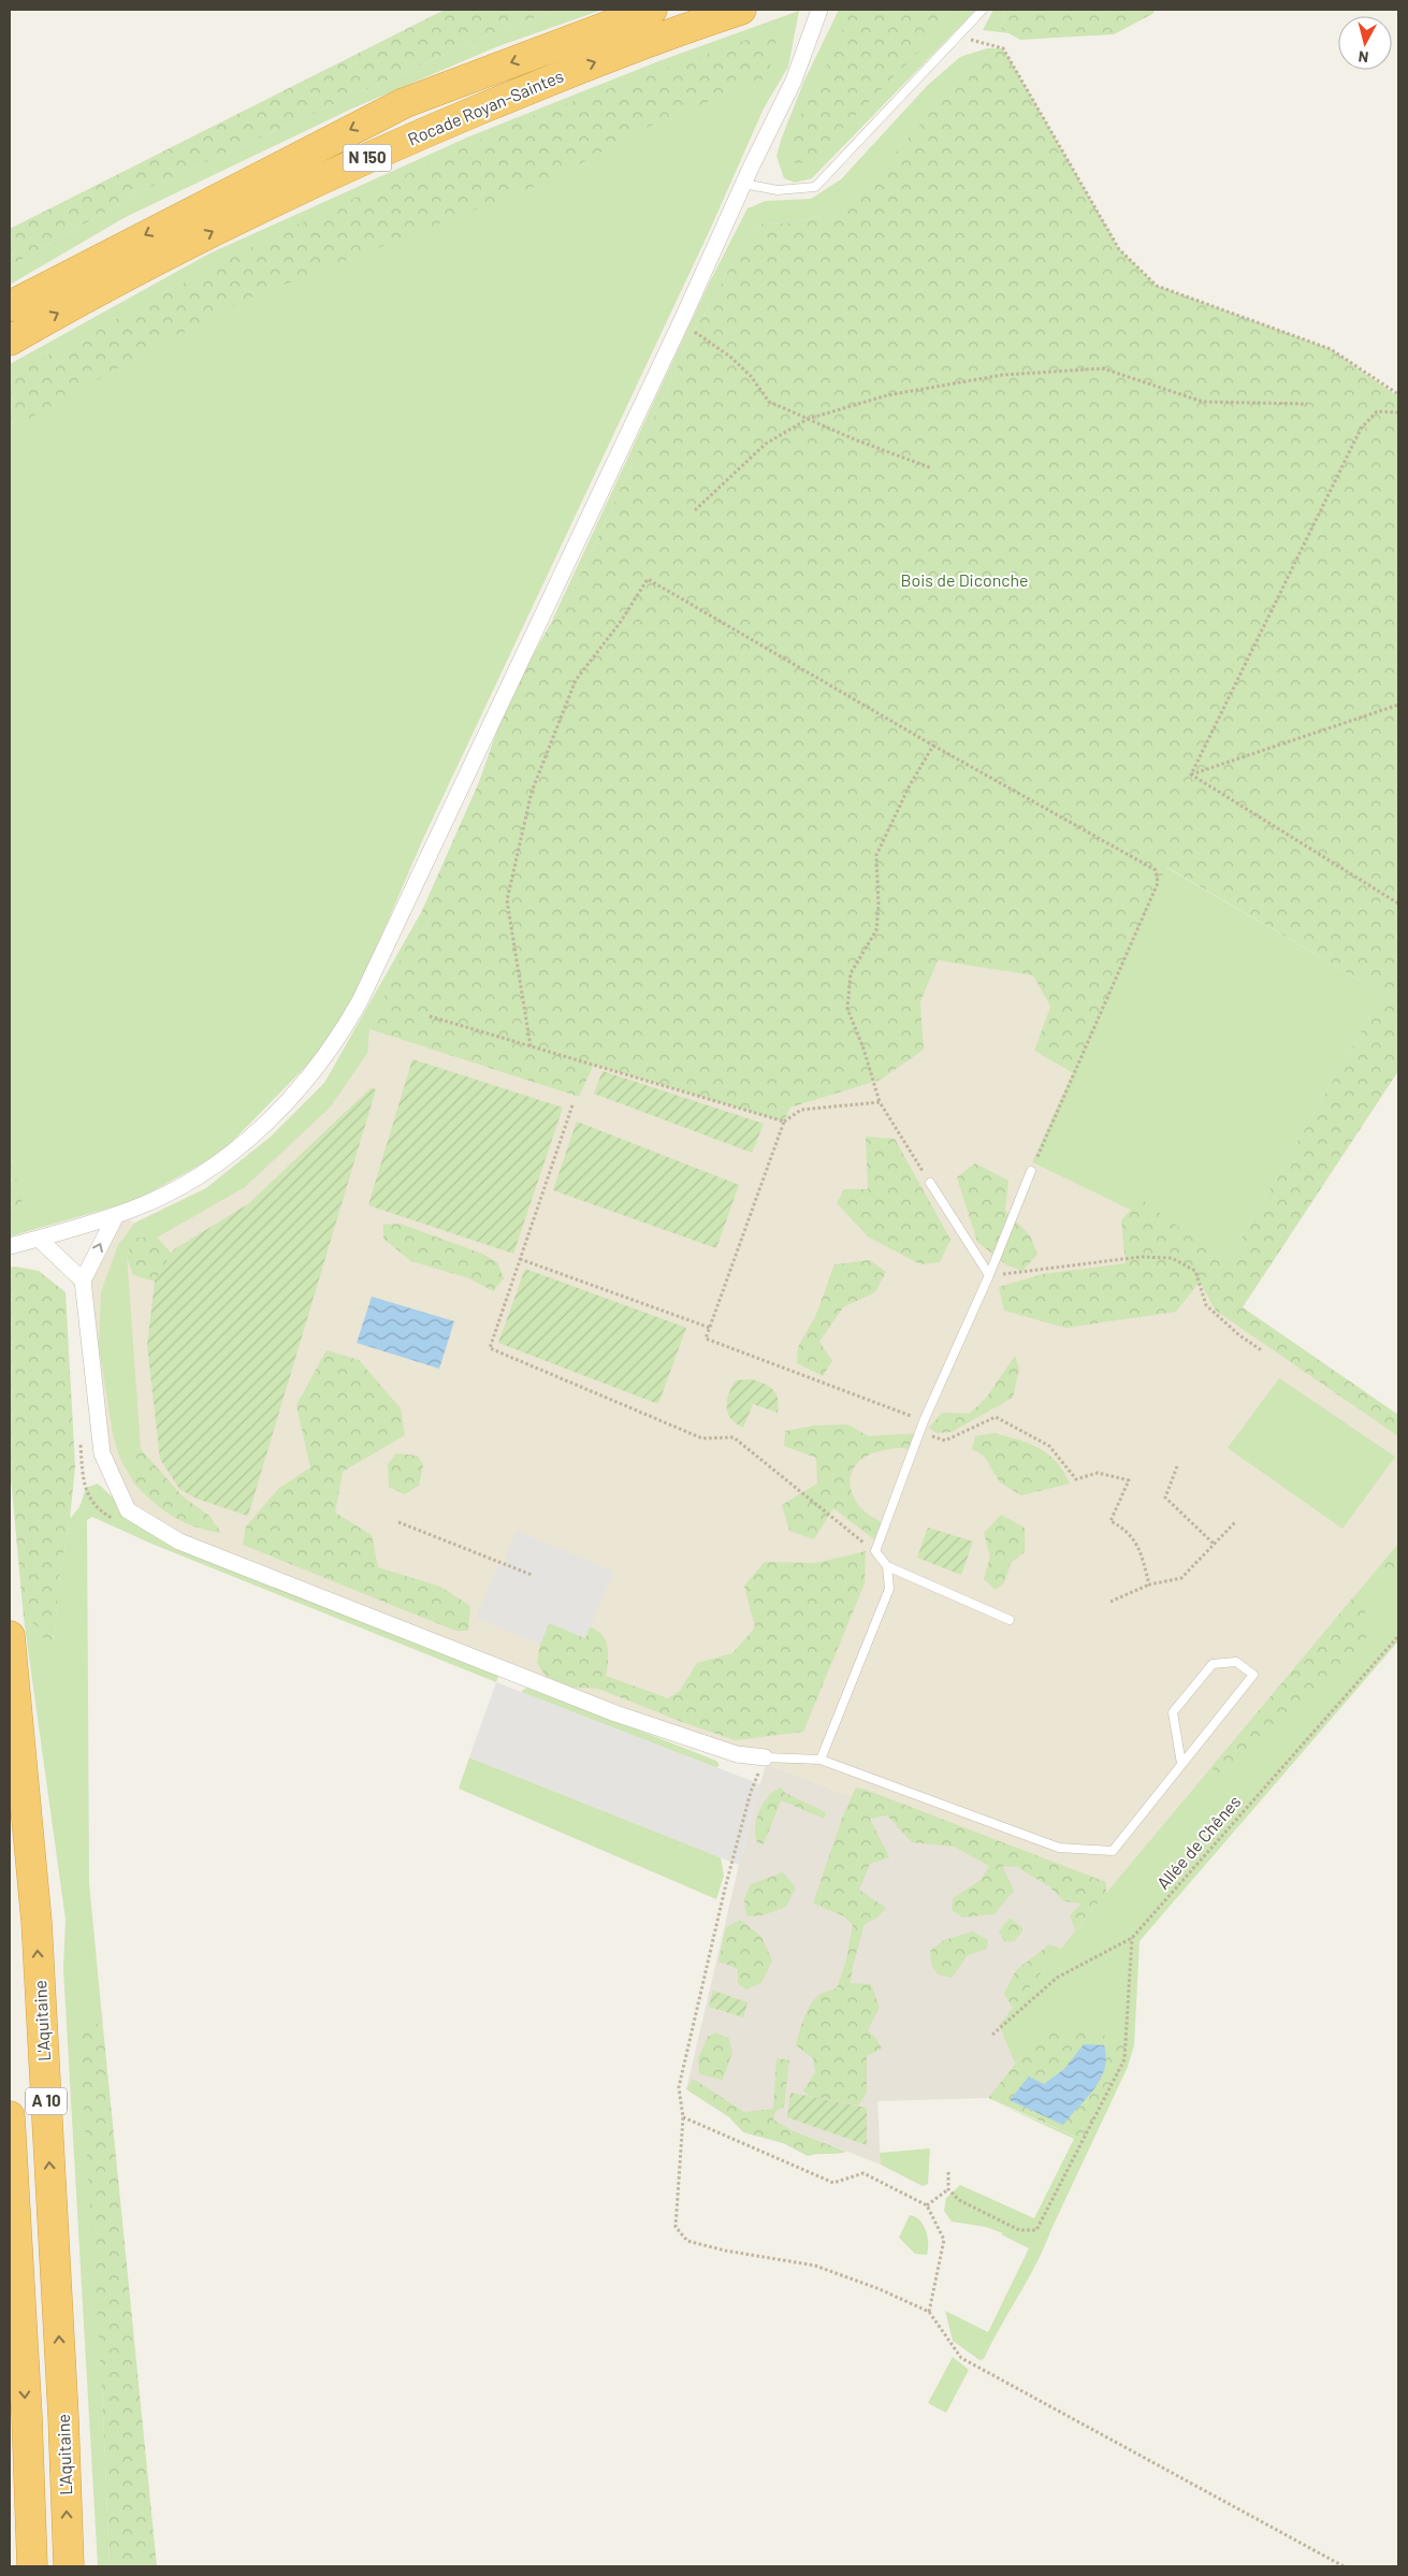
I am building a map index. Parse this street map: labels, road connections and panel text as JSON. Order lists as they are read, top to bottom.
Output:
{
  "streets": {
    "highway": [
      "Rocade Royan-Saintes",
      "N 150",
      "L'Aquitaine",
      "A 10"
    ],
    "path": ["Allée de Chênes"]
  },
  "parks": ["Bois de Diconche"],
  "north": "bottom"
}
